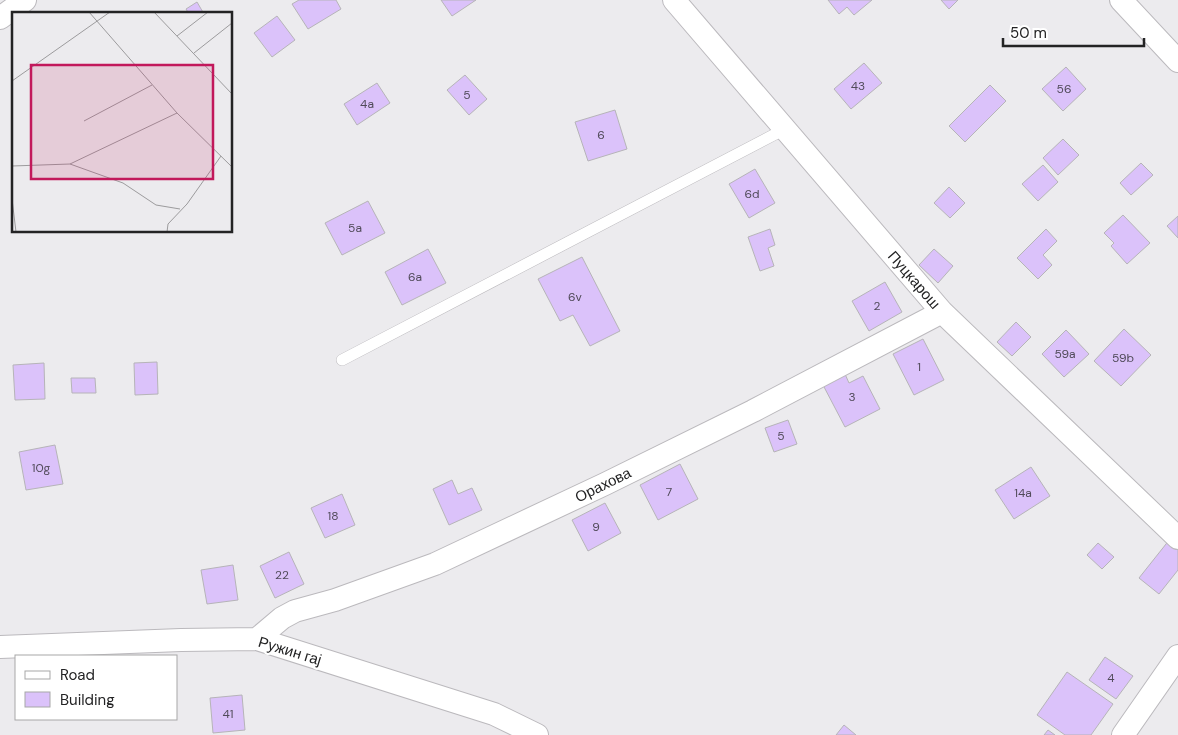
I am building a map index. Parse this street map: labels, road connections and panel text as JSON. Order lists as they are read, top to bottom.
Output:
{
  "streets": {
    "street": ["Пуцкарош", "Орахова", "Ружин гај"]
  },
  "crossings": [
    ["Пуцкарош", "Орахова"],
    ["Орахова", "Ружин гај"]
  ],
  "house_numbers": [
    "43",
    "56",
    "5",
    "4a",
    "6",
    "6d",
    "5a",
    "6a",
    "6v",
    "2",
    "59a",
    "59b",
    "1",
    "3",
    "5",
    "10g",
    "7",
    "14a",
    "18",
    "9",
    "22",
    "4",
    "41"
  ],
  "legend": ["Road", "Building"],
  "scale_bar": "50 m"
}
